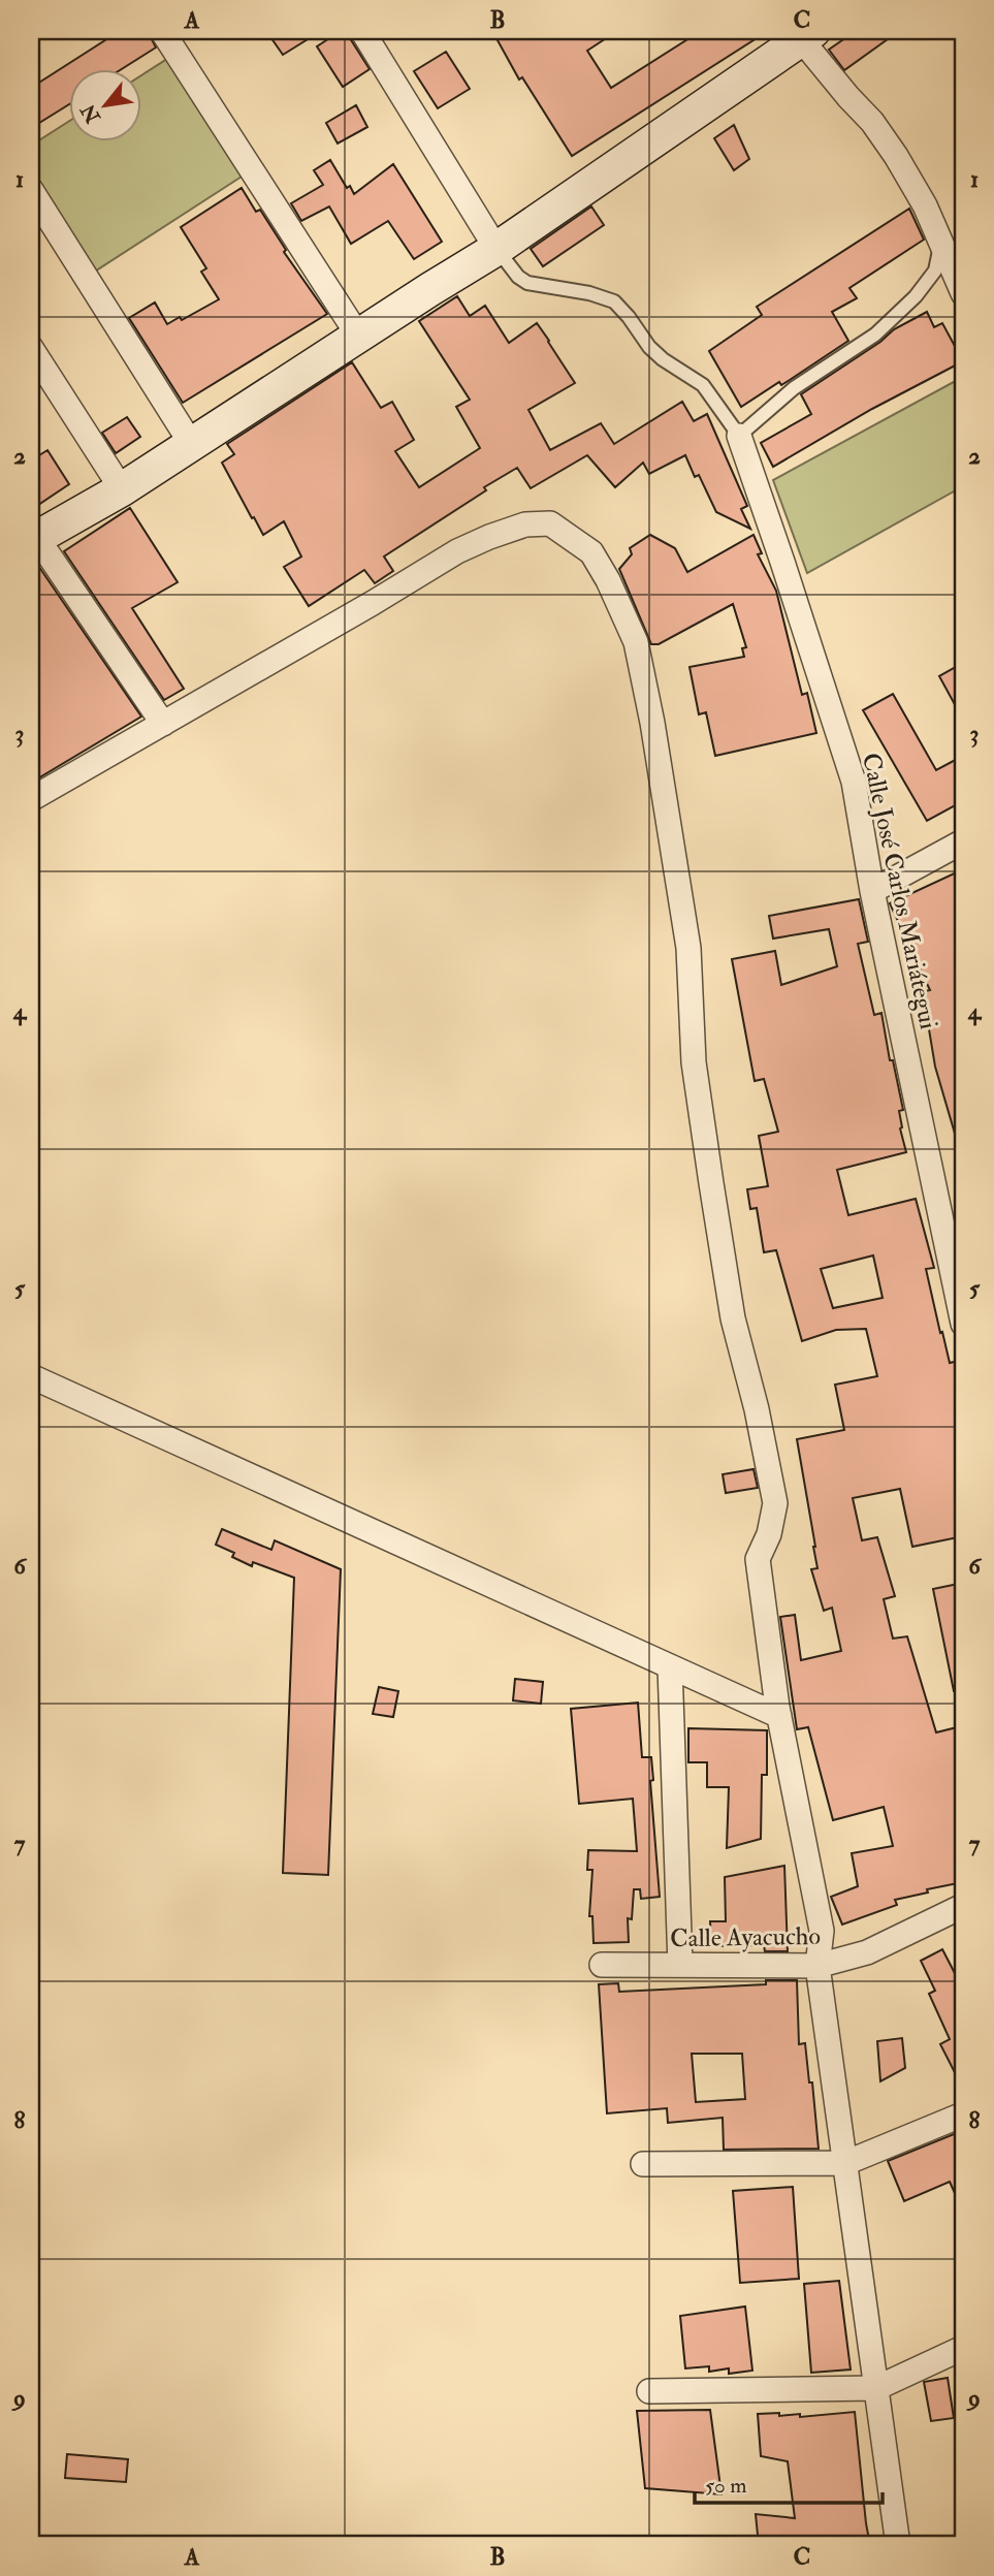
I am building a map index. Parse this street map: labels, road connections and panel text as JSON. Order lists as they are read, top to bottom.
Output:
{
  "streets": {
    "street": ["Calle José Carlos Mariátegui", "Calle Ayacucho"]
  },
  "scale_bar": "50 m",
  "north": "bottom left",
  "grid": {
    "columns": ["A", "B", "C"],
    "rows": [
      "1",
      "2",
      "3",
      "4",
      "5",
      "6",
      "7",
      "8",
      "9"
    ]
  }
}
